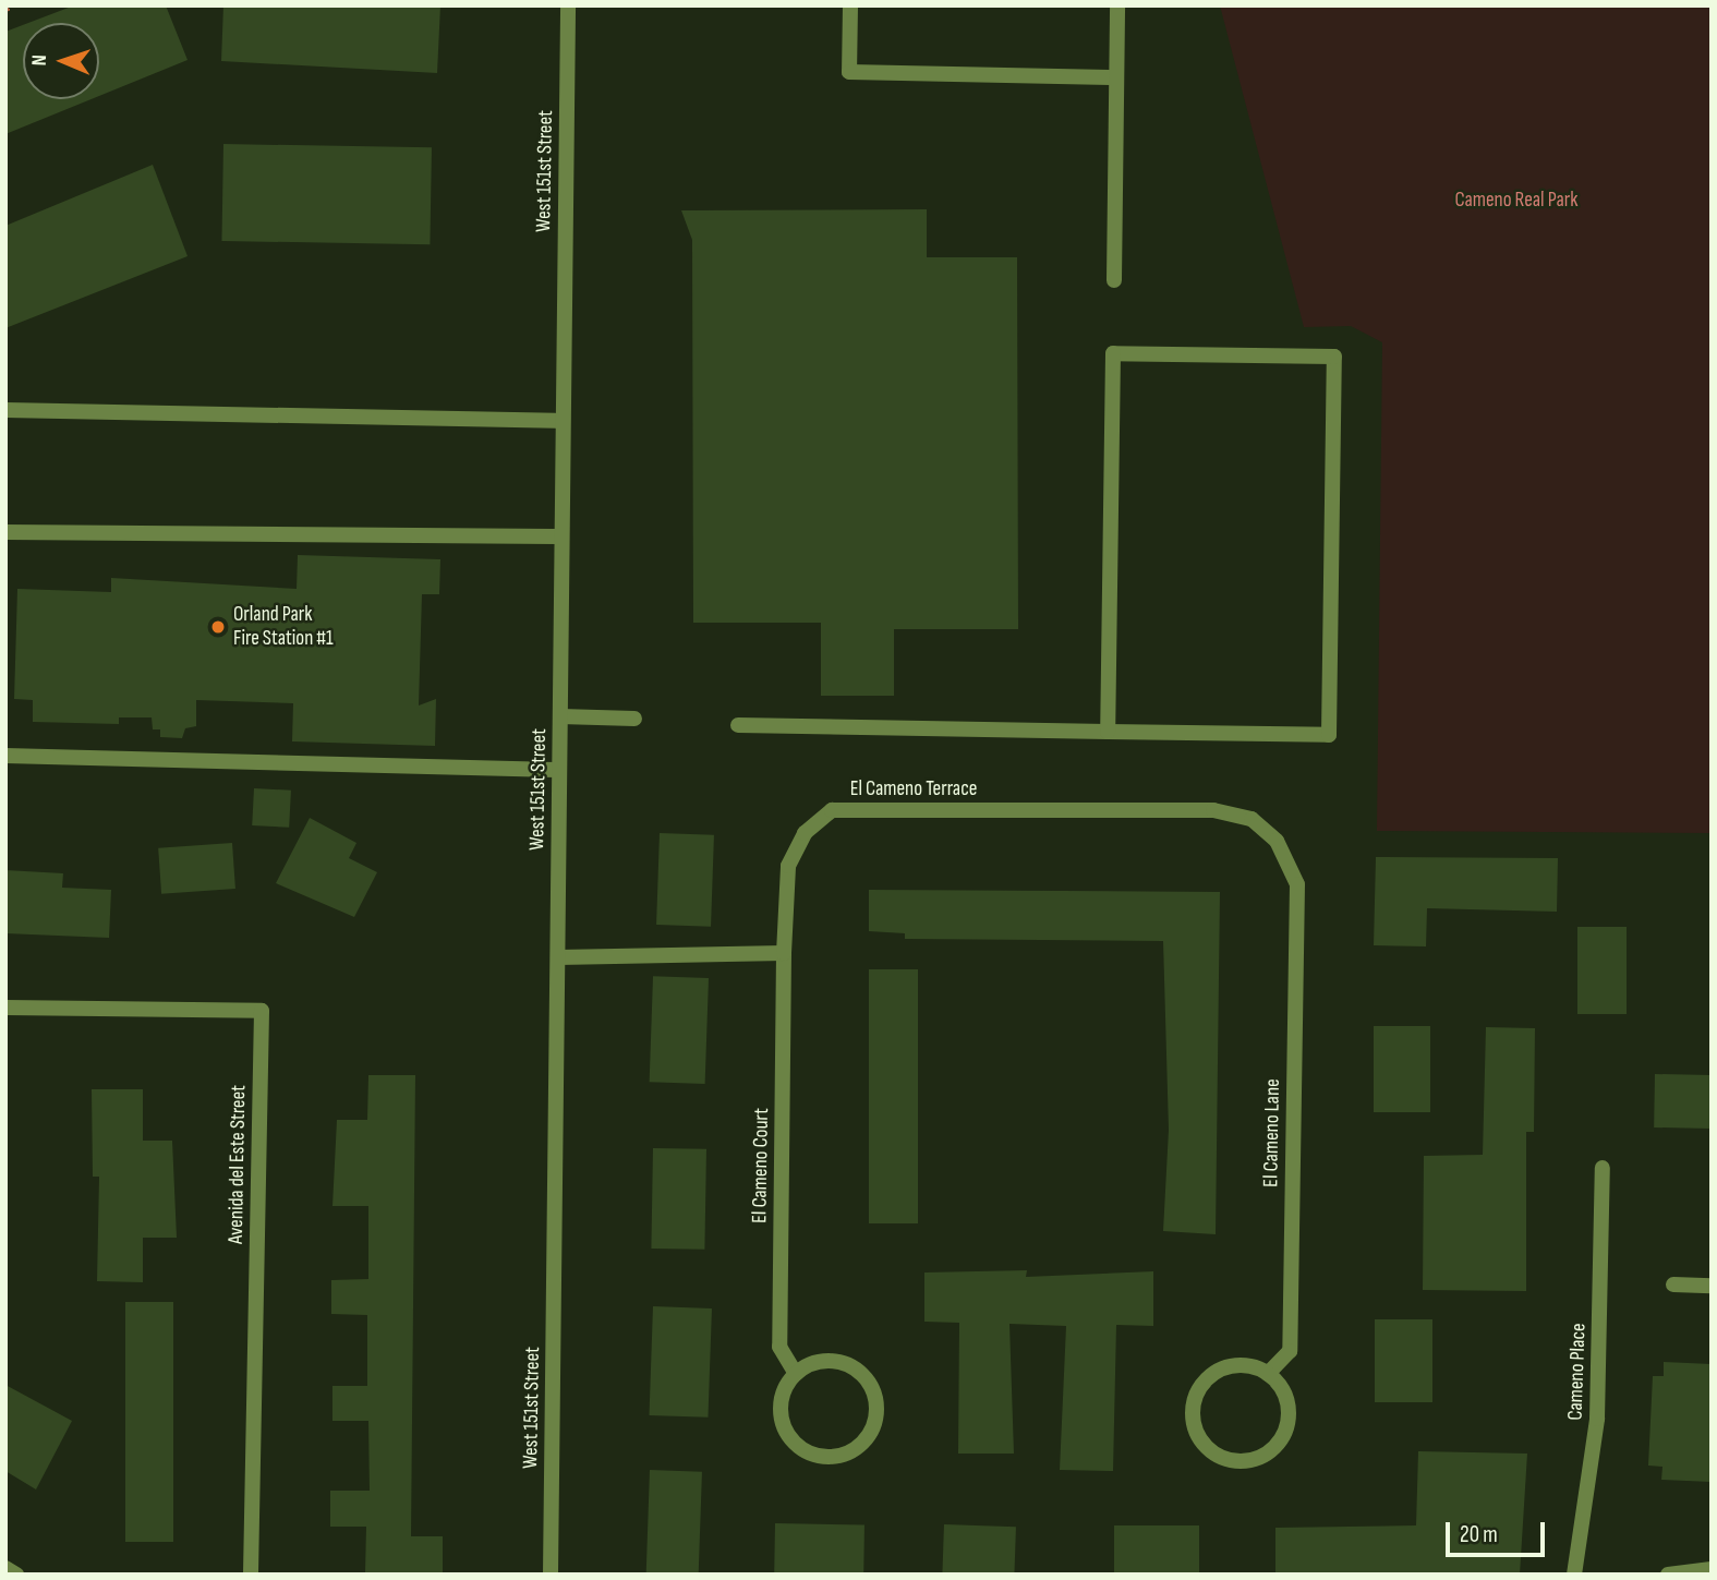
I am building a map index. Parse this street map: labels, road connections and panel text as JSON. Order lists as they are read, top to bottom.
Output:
{
  "streets": {
    "street": [
      "West 151st Street",
      "El Cameno Terrace",
      "El Cameno Lane",
      "Avenida del Este Street",
      "El Cameno Court",
      "Cameno Place"
    ]
  },
  "crossings": [
    ["El Cameno Terrace", "El Cameno Lane"],
    ["El Cameno Terrace", "El Cameno Court"]
  ],
  "parks": ["Cameno Real Park"],
  "places": ["Orland Park Fire Station #1"],
  "scale_bar": "20 m",
  "north": "left"
}
